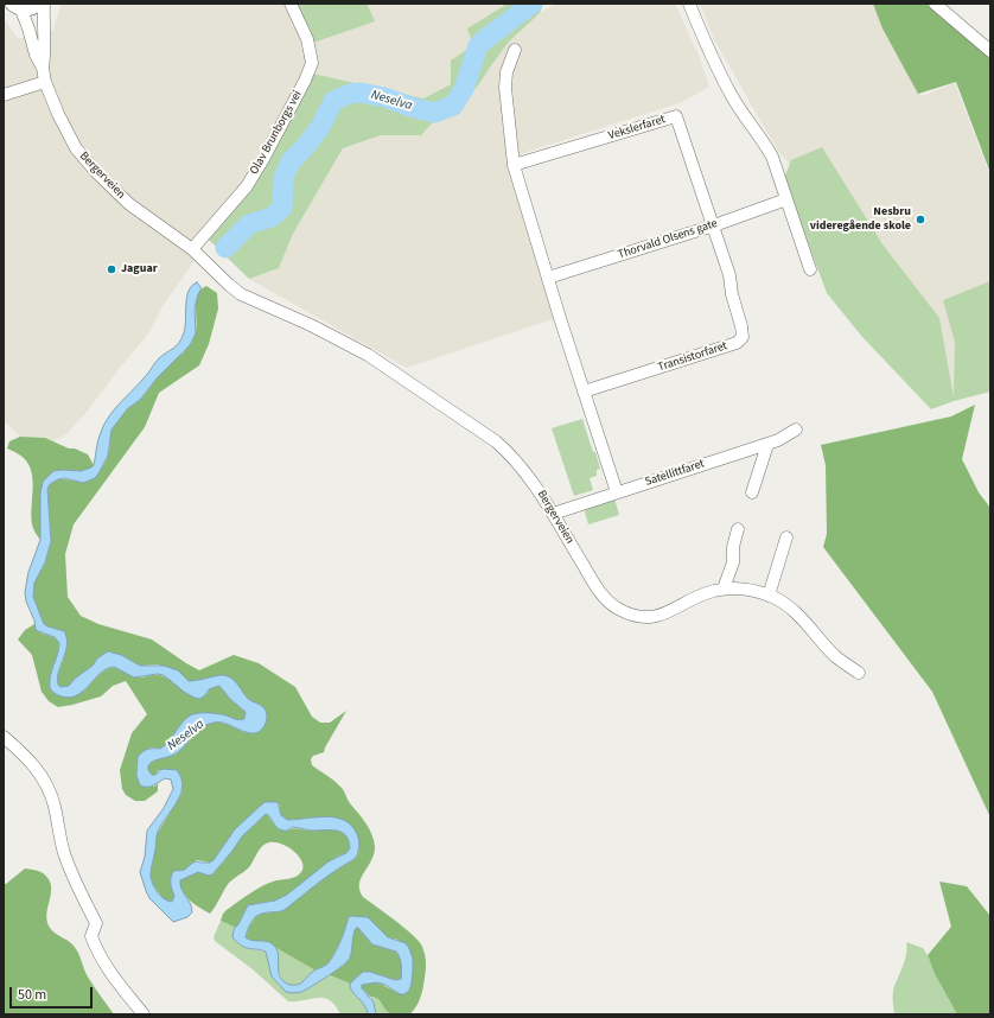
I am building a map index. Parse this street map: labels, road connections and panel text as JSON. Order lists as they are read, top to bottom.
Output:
{
  "streets": {
    "street": [
      "Vekslerfaret",
      "Olav Brunborgs vei",
      "Bergerveien",
      "Thorvald Olsens gate",
      "Transistorfaret",
      "Satellittfaret"
    ]
  },
  "crossings": [
    ["Vekslerfaret", "Thorvald Olsens gate"],
    ["Vekslerfaret", "Transistorfaret"],
    ["Olav Brunborgs vei", "Bergerveien"],
    ["Bergerveien", "Satellittfaret"],
    ["Thorvald Olsens gate", "Transistorfaret"]
  ],
  "water": ["Neselva"],
  "places": ["Nesbru videregående skole", "Jaguar"],
  "scale_bar": "50 m"
}
